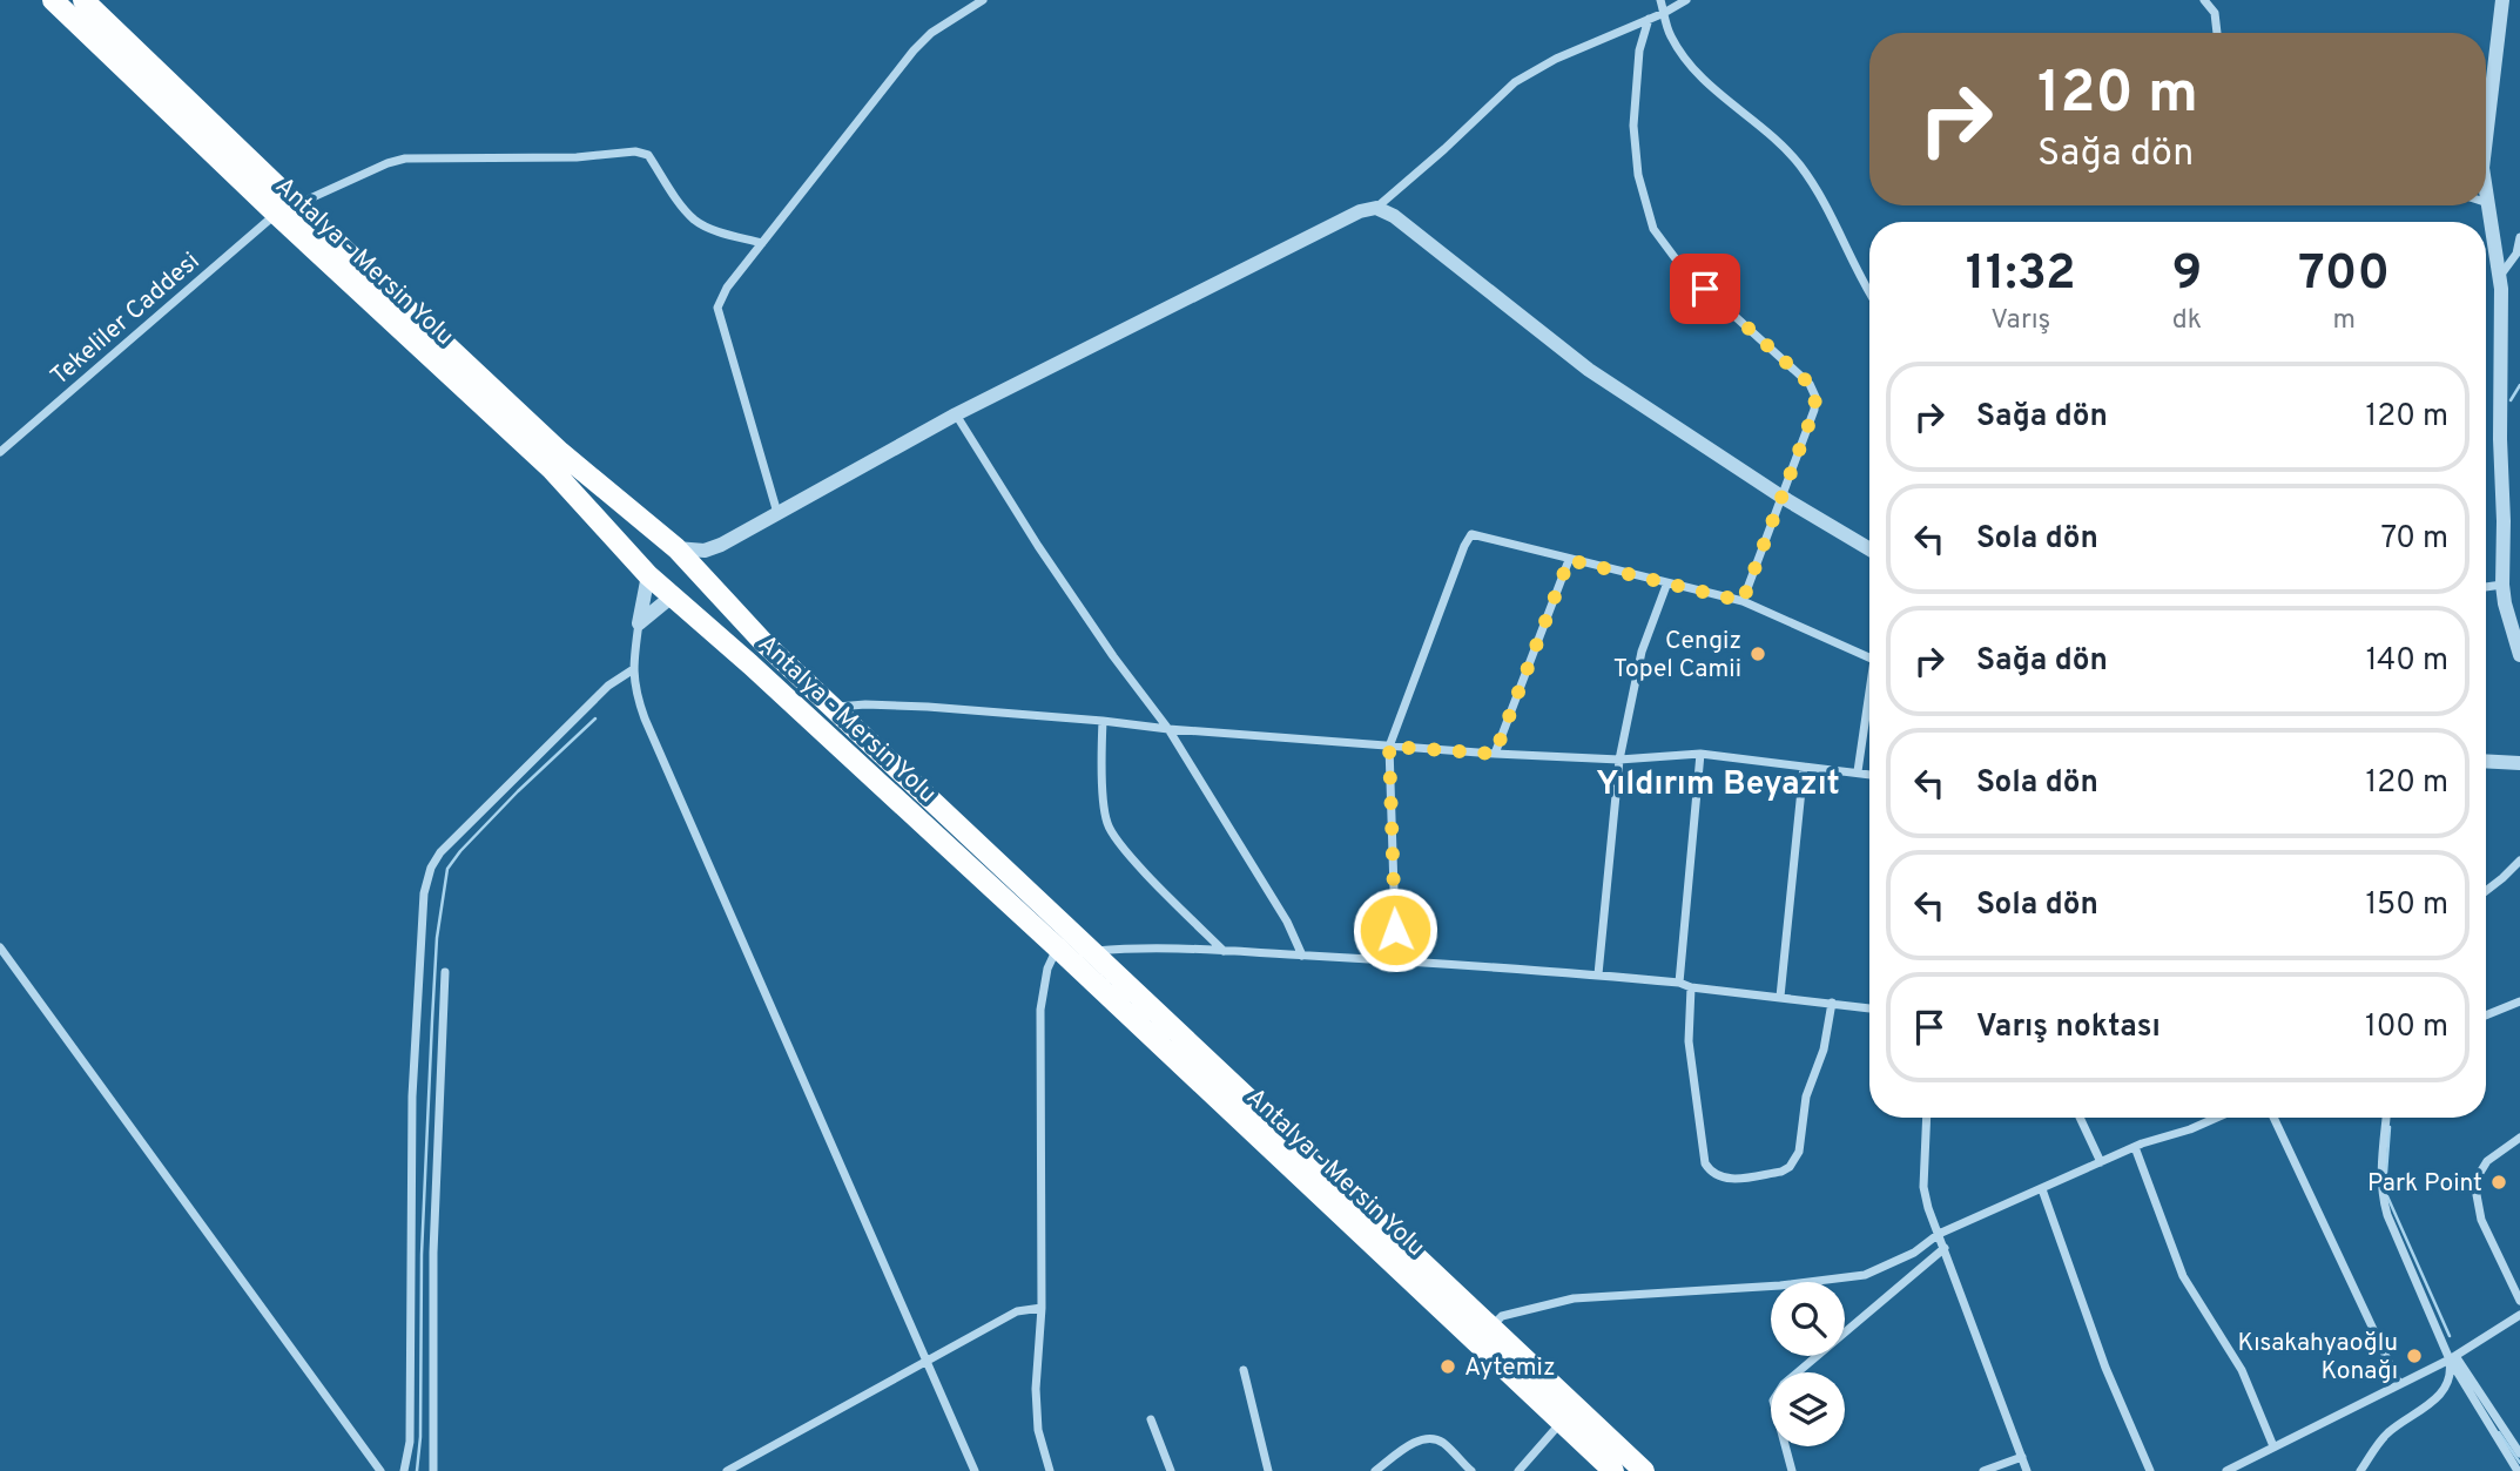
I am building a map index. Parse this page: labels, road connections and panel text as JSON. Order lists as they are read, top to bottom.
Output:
{
  "streets": {
    "highway": ["Antalya - Mersin Yolu"],
    "street": ["Tekeliler Caddesi"]
  },
  "crossings": [
    ["Antalya - Mersin Yolu", "Tekeliler Caddesi"]
  ],
  "districts": ["Yıldırım Beyazıt"],
  "places": [
    "Cengiz Topel Camii",
    "Park Point",
    "Kısakahyaoğlu Konağı",
    "Aytemiz"
  ],
  "page": {
    "turn": ["120 m", "Sağa dön"],
    "eta": [
      "11:32",
      "Varış",
      "9",
      "dk",
      "700",
      "m"
    ],
    "list": [
      {
        "name": "Sağa dön",
        "value": "120 m"
      },
      {
        "name": "Sola dön",
        "value": "70 m"
      },
      {
        "name": "Sağa dön",
        "value": "140 m"
      },
      {
        "name": "Sola dön",
        "value": "120 m"
      },
      {
        "name": "Sola dön",
        "value": "150 m"
      },
      {
        "name": "Varış noktası",
        "value": "100 m"
      }
    ]
  }
}
